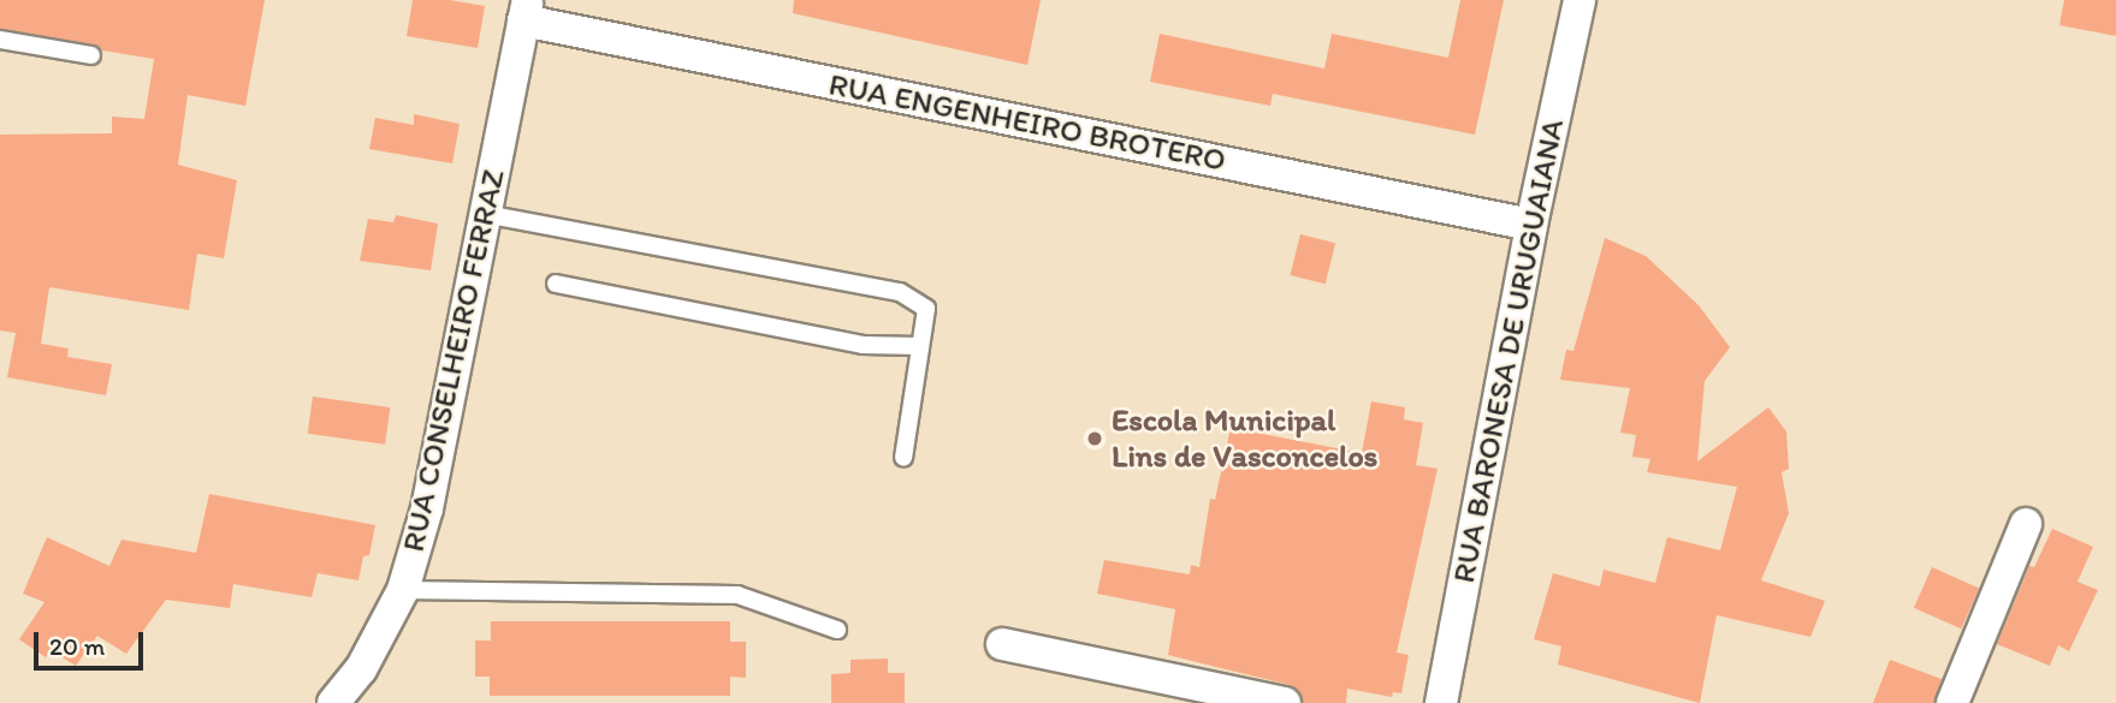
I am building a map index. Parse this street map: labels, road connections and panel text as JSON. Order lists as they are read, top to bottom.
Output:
{
  "streets": {
    "street": ["RUA ENGENHEIRO BROTERO", "RUA BARONESA DE URUGUAIANA", "RUA CONSELHEIRO FERRAZ"]
  },
  "crossings": [
    ["RUA ENGENHEIRO BROTERO", "RUA BARONESA DE URUGUAIANA"],
    ["RUA ENGENHEIRO BROTERO", "RUA CONSELHEIRO FERRAZ"]
  ],
  "places": ["Escola Municipal Lins de Vasconcelos"],
  "scale_bar": "20 m"
}
